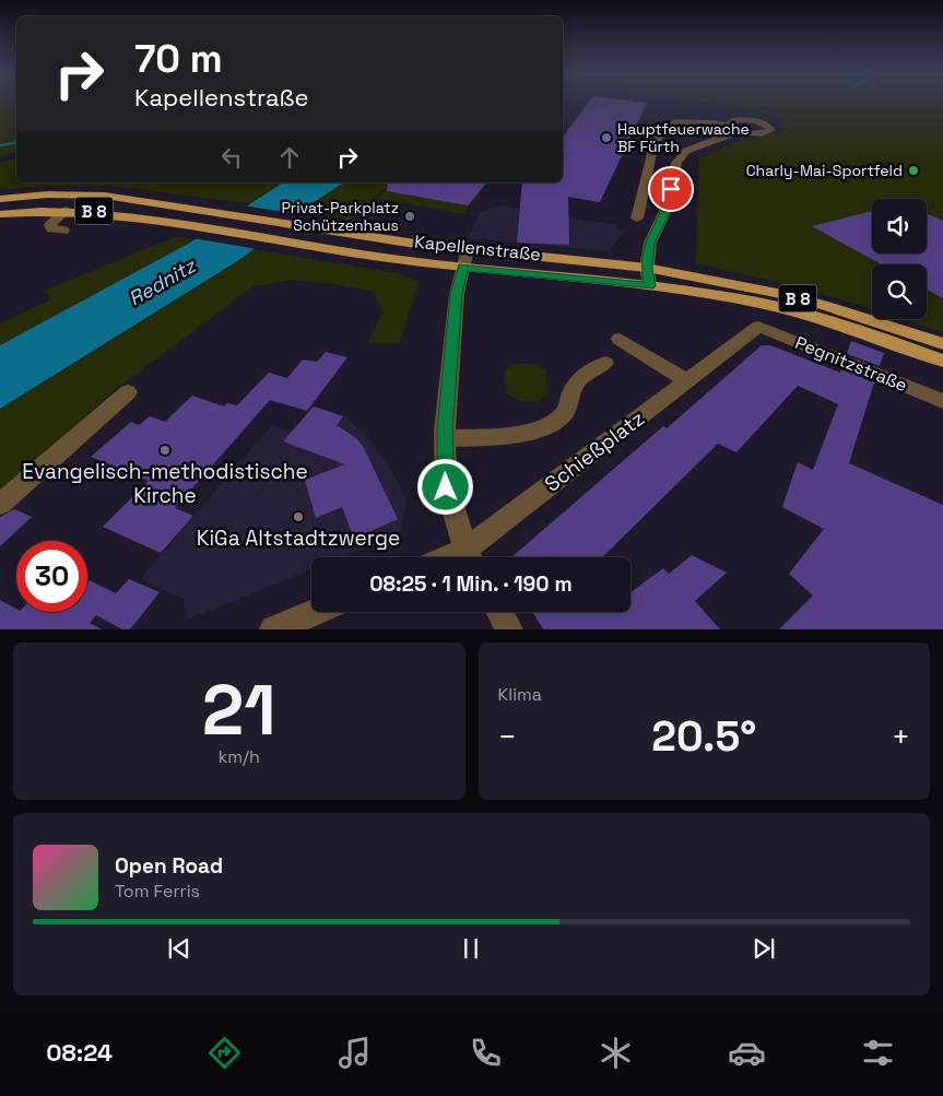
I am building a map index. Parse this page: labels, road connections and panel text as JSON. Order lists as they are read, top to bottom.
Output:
{
  "streets": {
    "main road": ["B 8", "Kapellenstraße"],
    "street": ["Pegnitzstraße", "Schießplatz"]
  },
  "crossings": [
    ["Pegnitzstraße", "Schießplatz"]
  ],
  "water": ["Rednitz"],
  "places": [
    "Hauptfeuerwache BF Fürth",
    "Charly-Mai-Sportfeld",
    "Privat-Parkplatz Schützenhaus",
    "Evangelisch-methodistische Kirche",
    "KiGa Altstadtzwerge"
  ],
  "page": {
    "turn": ["70 m", "Kapellenstraße"],
    "limit": "30",
    "trip": "08:25 · 1 Min. · 190 m",
    "tile": [
      ["21", "km/h"],
      "Klima"
    ],
    "heat": ["−", "20.5°", "+"],
    "song": ["Open Road", "Tom Ferris"],
    "tabs": "08:24"
  }
}
